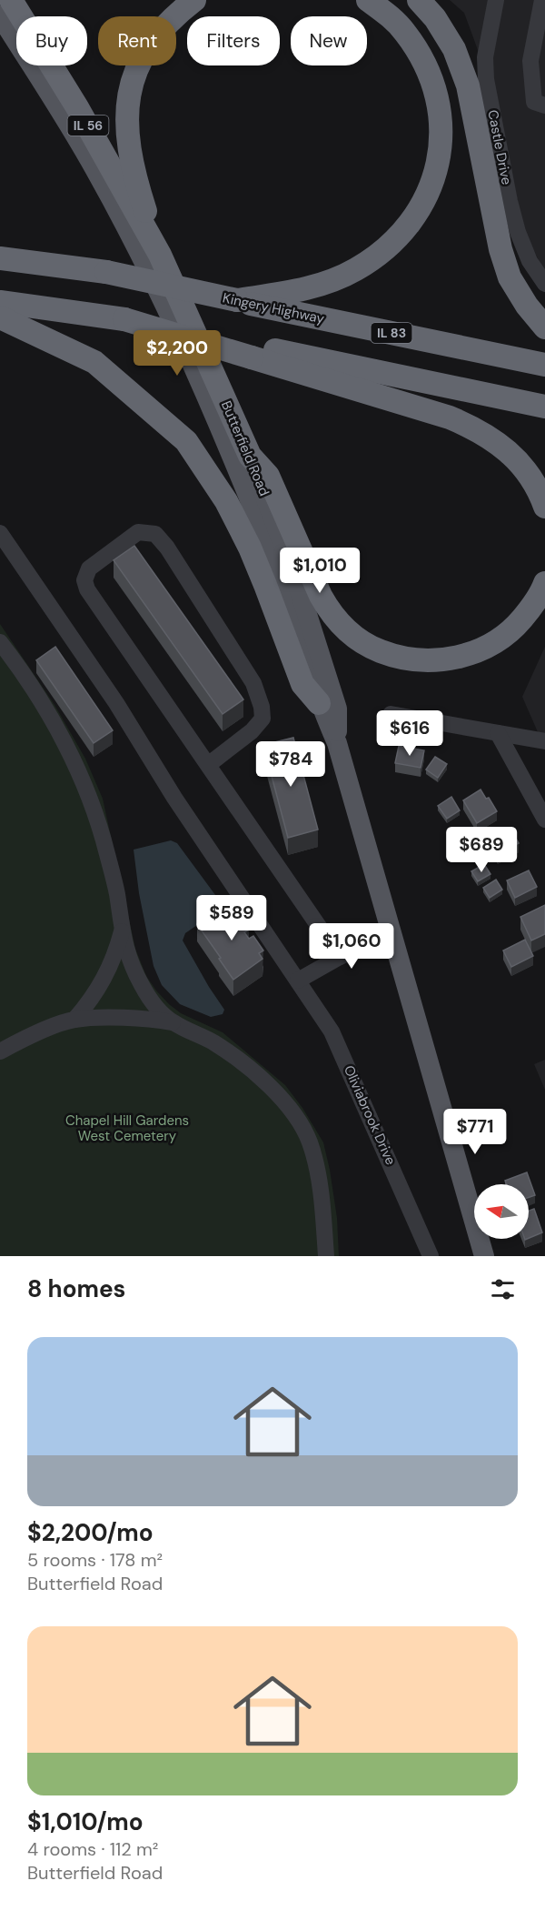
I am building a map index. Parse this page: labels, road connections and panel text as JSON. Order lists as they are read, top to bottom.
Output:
{
  "streets": {
    "highway": [
      "IL 56",
      "Kingery Highway",
      "IL 83",
      "Butterfield Road"
    ],
    "street": ["Castle Drive", "Oliviabrook Drive"]
  },
  "parks": ["Chapel Hill Gardens West Cemetery"],
  "north": "left",
  "page": {
    "chip": [
      "Buy",
      "Rent",
      "Filters",
      "New"
    ],
    "price": [
      "$2,200",
      "$1,010",
      "$616",
      "$784",
      "$689",
      "$589",
      "$1,060",
      "$771"
    ],
    "heading": "8 homes",
    "list": [
      {
        "name": "$2,200/mo",
        "note": "5 rooms · 178 m² · Butterfield Road"
      },
      {
        "name": "$1,010/mo",
        "note": "4 rooms · 112 m² · Butterfield Road"
      }
    ]
  }
}
